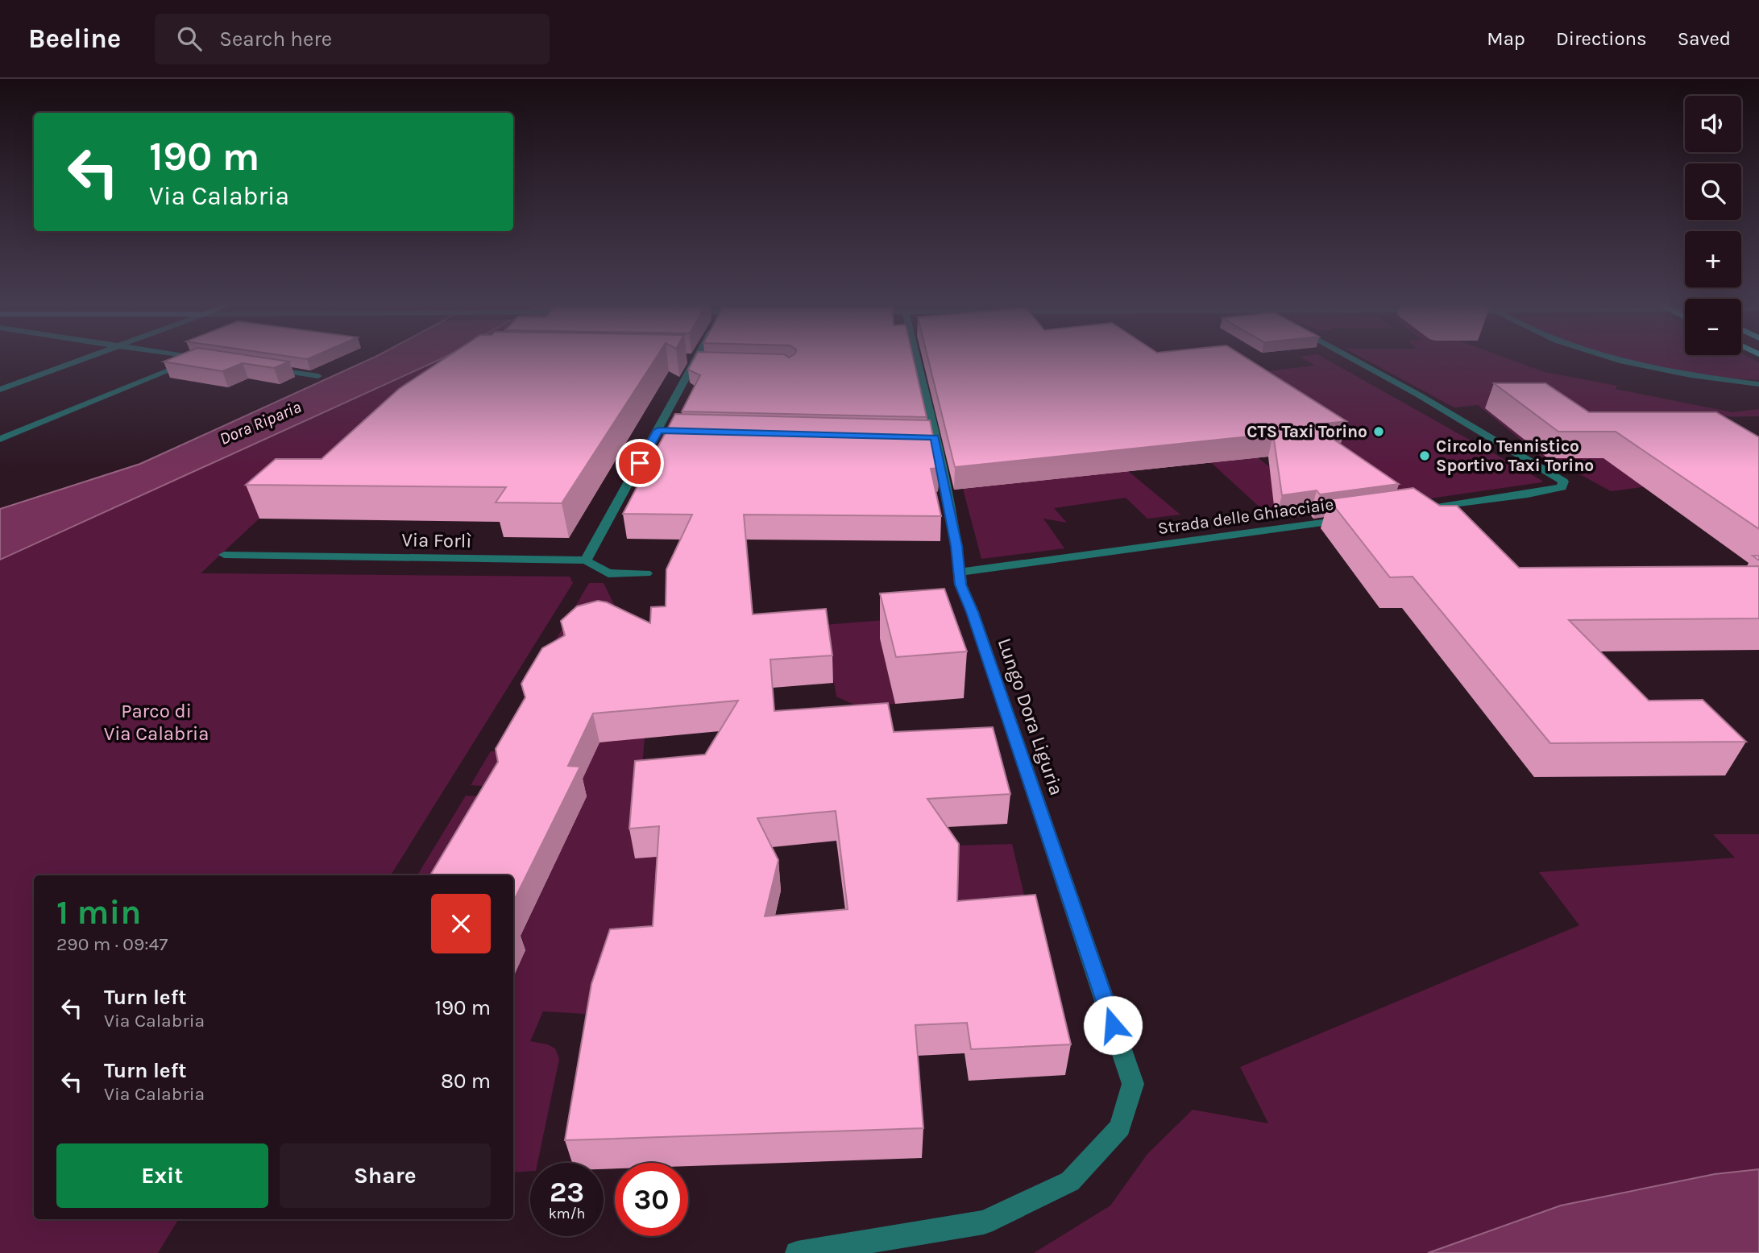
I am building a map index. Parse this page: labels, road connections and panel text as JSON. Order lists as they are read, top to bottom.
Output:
{
  "streets": {
    "street": ["Strada delle Ghiacciaie", "Via Forlì", "Lungo Dora Liguria"]
  },
  "crossings": [
    ["Strada delle Ghiacciaie", "Lungo Dora Liguria"]
  ],
  "water": ["Dora Riparia"],
  "parks": ["Parco di Via Calabria"],
  "places": ["CTS Taxi Torino", "Circolo Tennistico Sportivo Taxi Torino"],
  "page": {
    "header": "Beeline",
    "search": "Search here",
    "nav": ["Map", "Directions", "Saved"],
    "map_buttons": ["+", "−"],
    "turn": ["190 m", "Via Calabria"],
    "heading": ["1 min", "290 m · 09:47"],
    "list": [
      {
        "name": "Turn left",
        "note": "Via Calabria",
        "value": "190 m"
      },
      {
        "name": "Turn left",
        "note": "Via Calabria",
        "value": "80 m"
      }
    ],
    "buttons": ["Exit", "Share"],
    "speed": "23 km/h",
    "limit": "30"
  }
}
